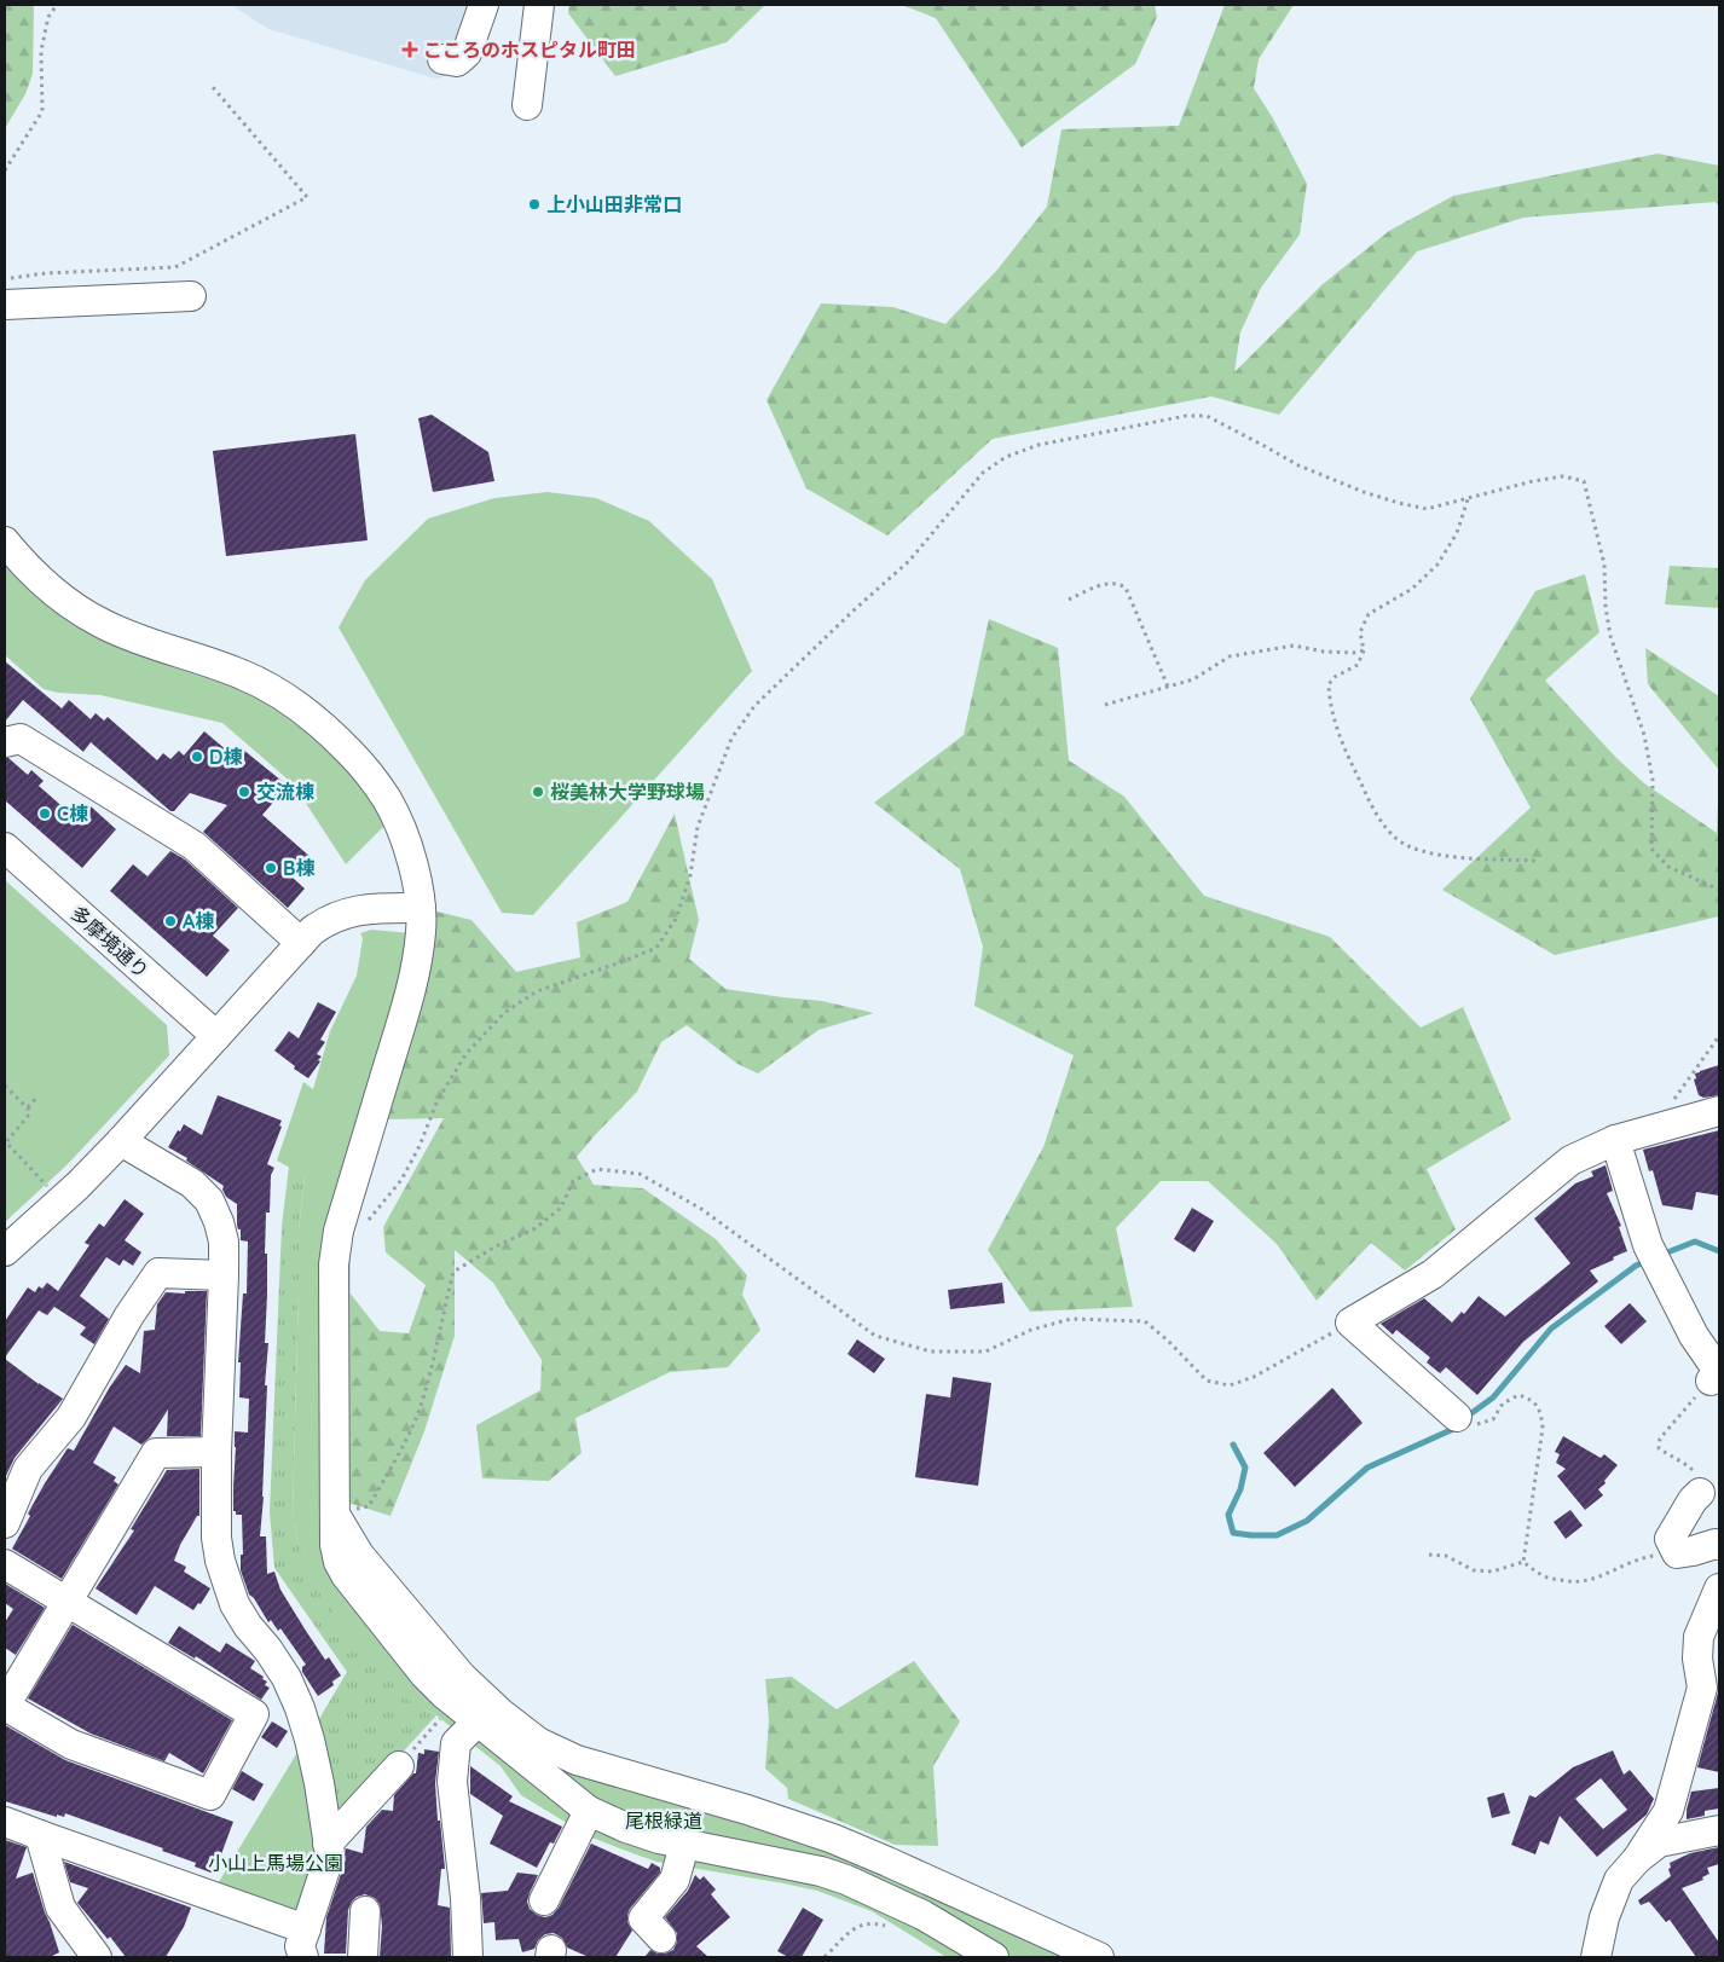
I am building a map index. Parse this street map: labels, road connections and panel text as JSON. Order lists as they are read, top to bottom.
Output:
{
  "streets": {
    "street": ["多摩境通り"]
  },
  "parks": ["尾根緑道", "小山上馬場公園"],
  "places": {
    "health": ["こころのホスピタル町田"],
    "other": [
      "上小山田非常口",
      "D棟",
      "交流棟",
      "桜美林大学野球場",
      "C棟",
      "B棟",
      "A棟"
    ]
  }
}
